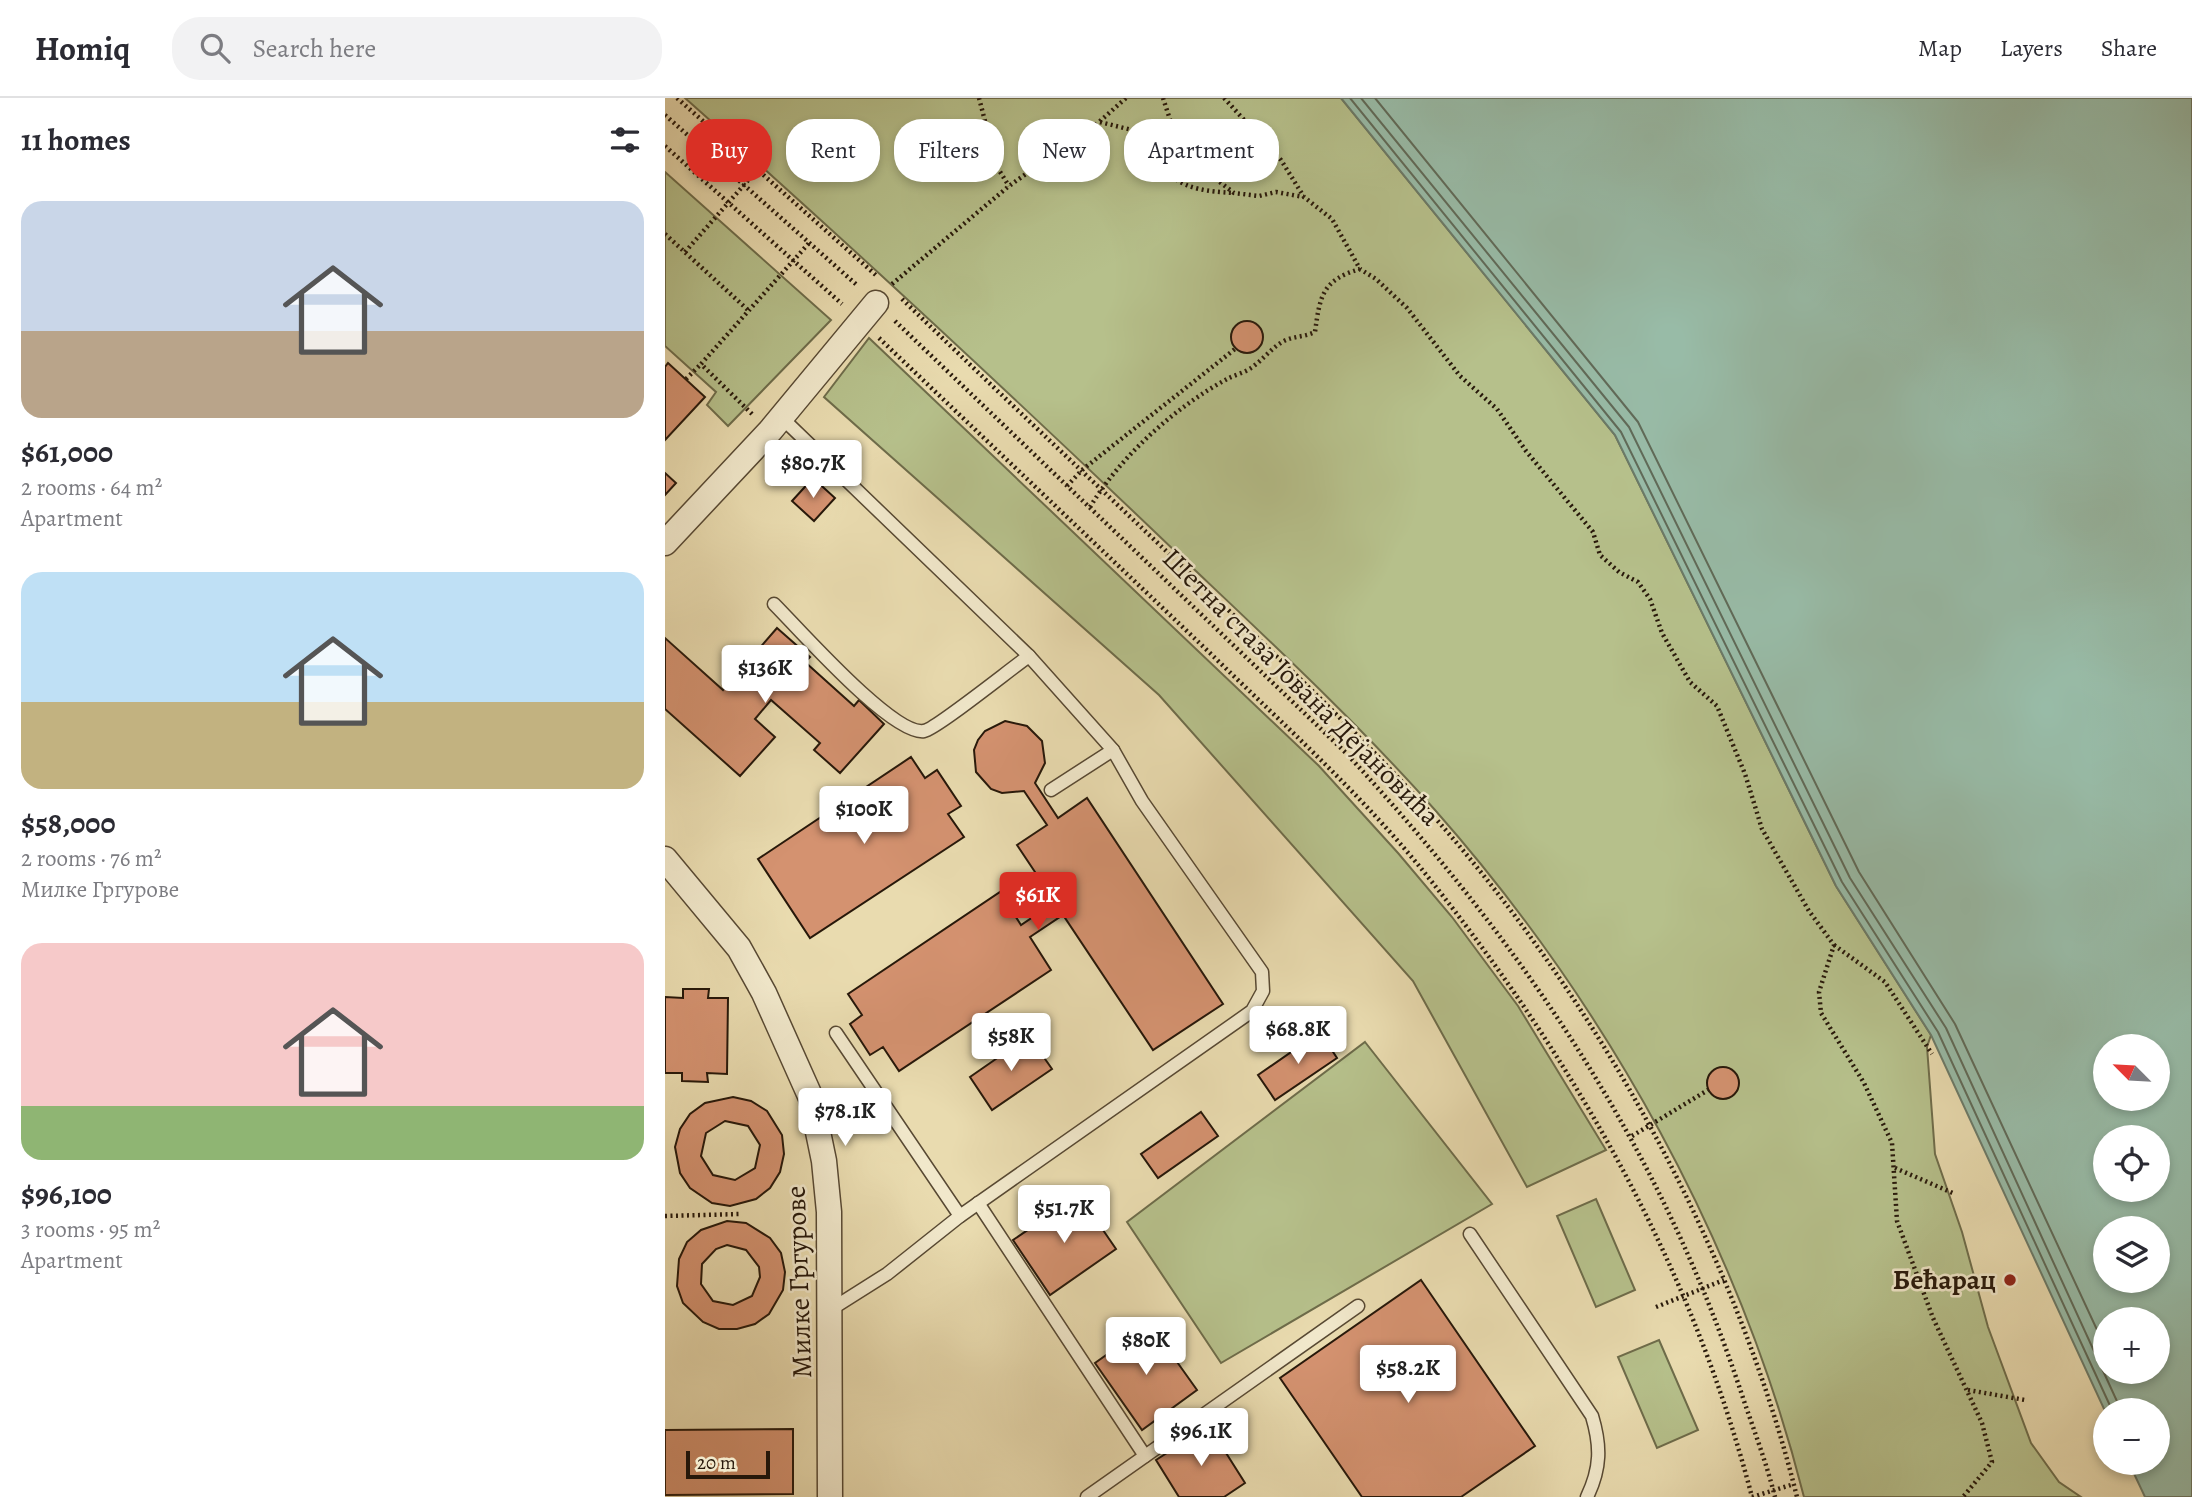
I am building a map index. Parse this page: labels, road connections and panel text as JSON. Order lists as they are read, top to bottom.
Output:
{
  "streets": {
    "street": ["Милке Гргурове"],
    "path": ["Шетна стаза Јована Дејановића"]
  },
  "places": ["Бећарац"],
  "scale_bar": "20 m",
  "north": "top left",
  "page": {
    "header": "Homiq",
    "search": "Search here",
    "nav": ["Map", "Layers", "Share"],
    "heading": "11 homes",
    "chip": [
      "Buy",
      "Rent",
      "Filters",
      "New",
      "Apartment"
    ],
    "list": [
      {
        "name": "$61,000",
        "note": "2 rooms · 64 m² · Apartment"
      },
      {
        "name": "$58,000",
        "note": "2 rooms · 76 m² · Милке Гргурове"
      },
      {
        "name": "$96,100",
        "note": "3 rooms · 95 m² · Apartment"
      }
    ],
    "price": [
      "$80.7K",
      "$136K",
      "$100K",
      "$61K",
      "$68.8K",
      "$58K",
      "$78.1K",
      "$51.7K",
      "$80K",
      "$58.2K",
      "$96.1K"
    ],
    "map_buttons": ["+", "−"],
    "scale": "20 m"
  }
}
